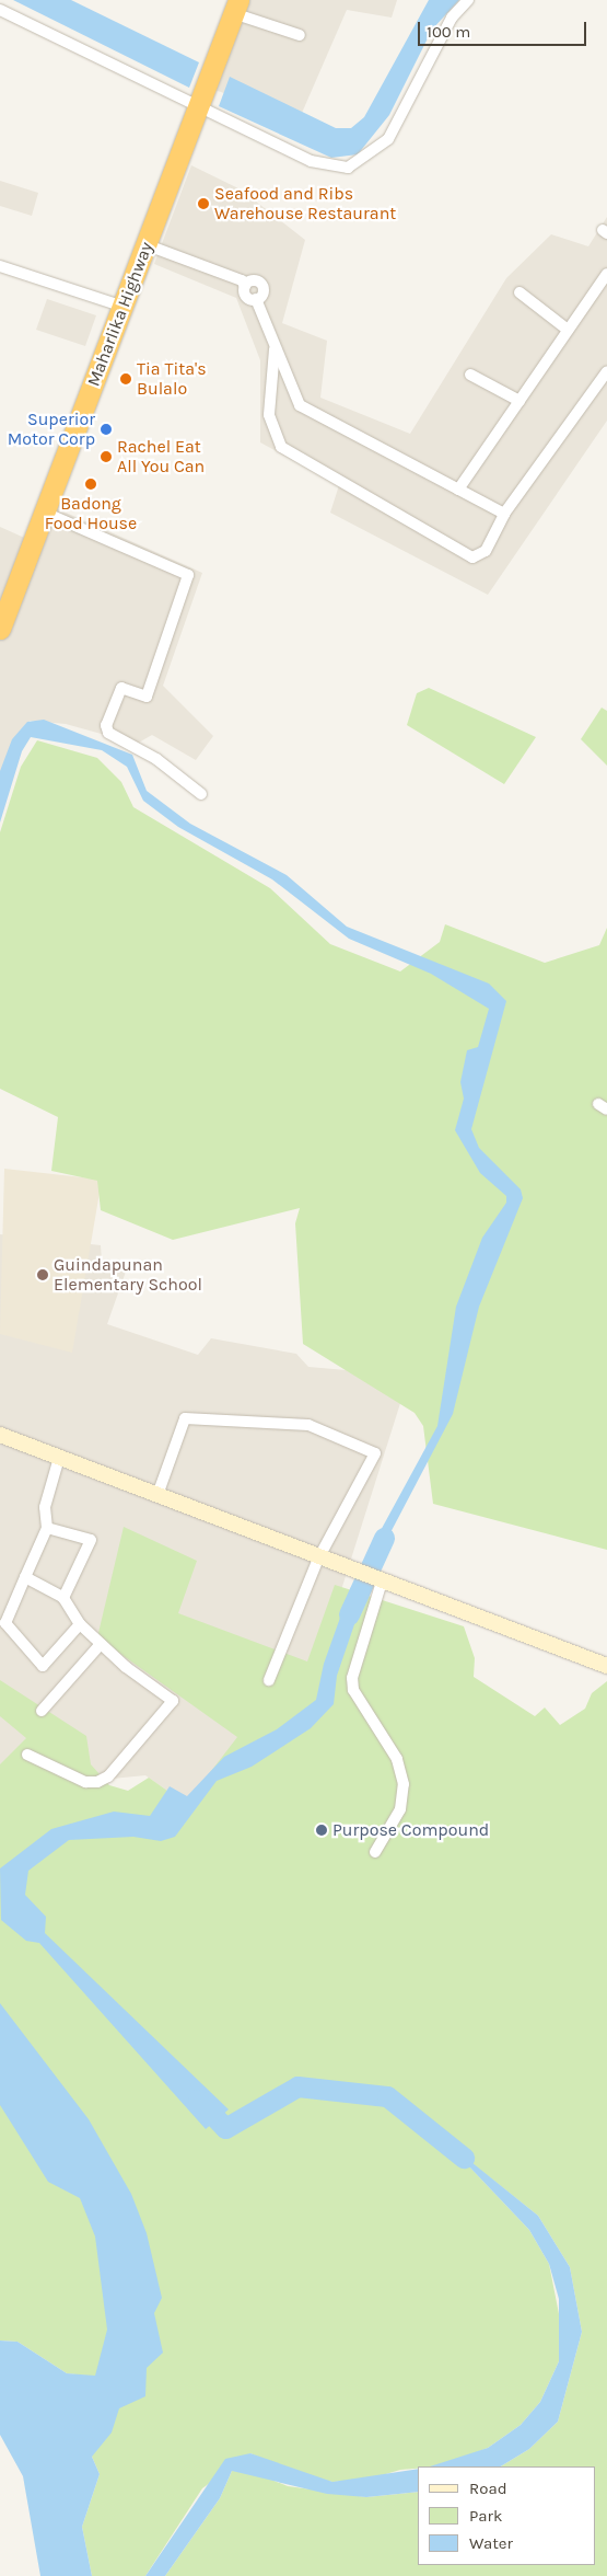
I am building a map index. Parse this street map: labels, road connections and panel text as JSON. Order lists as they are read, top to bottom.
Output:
{
  "streets": {
    "highway": ["Maharlika Highway"]
  },
  "places": [
    "Seafood and Ribs Warehouse Restaurant",
    "Tia Tita's Bulalo",
    "Superior Motor Corp",
    "Rachel Eat All You Can",
    "Badong Food House",
    "Guindapunan Elementary School",
    "Purpose Compound"
  ],
  "legend": ["Road", "Park", "Water"],
  "scale_bar": "100 m"
}
